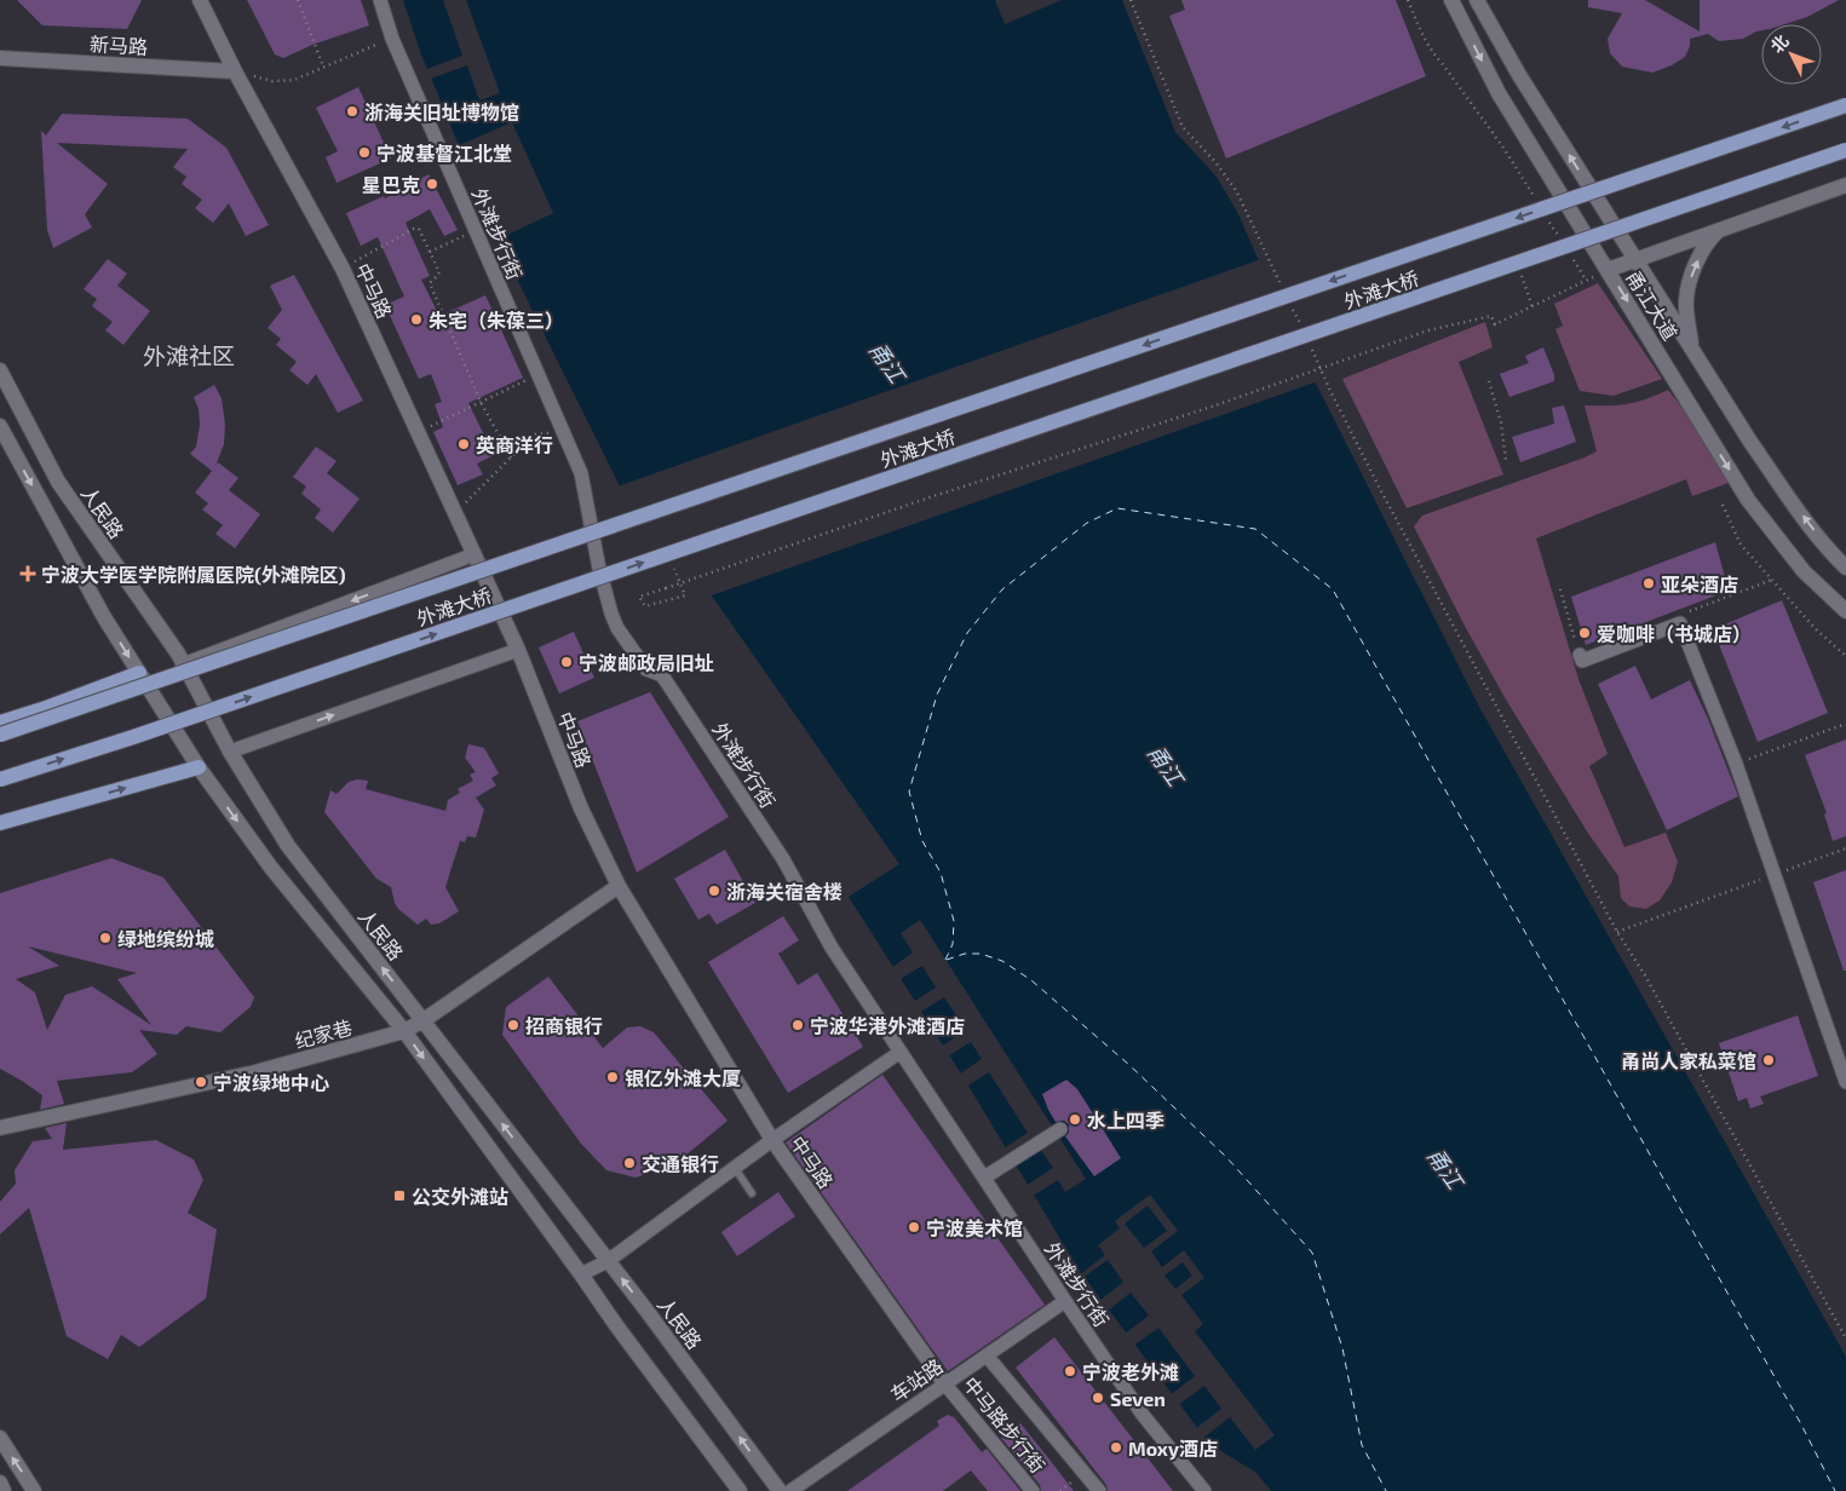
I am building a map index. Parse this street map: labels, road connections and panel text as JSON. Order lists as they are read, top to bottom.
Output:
{
  "streets": {
    "main road": ["外滩大桥"],
    "street": [
      "新马路",
      "外滩步行街",
      "中马路",
      "甬江大道",
      "人民路",
      "纪家巷",
      "车站路",
      "中马路步行街"
    ]
  },
  "crossings": [
    ["新马路", "中马路"],
    ["外滩步行街", "车站路"],
    ["中马路", "纪家巷"],
    ["中马路", "车站路"],
    ["中马路", "中马路步行街"],
    ["人民路", "纪家巷"],
    ["车站路", "中马路步行街"]
  ],
  "districts": ["外滩社区"],
  "water": ["甬江"],
  "places": {
    "other": [
      "浙海关旧址博物馆",
      "宁波基督江北堂",
      "星巴克",
      "朱宅（朱葆三）",
      "英商洋行",
      "亚朵酒店",
      "爱咖啡（书城店）",
      "宁波邮政局旧址",
      "浙海关宿舍楼",
      "绿地缤纷城",
      "招商银行",
      "宁波华港外滩酒店",
      "甬尚人家私菜馆",
      "银亿外滩大厦",
      "宁波绿地中心",
      "水上四季",
      "交通银行",
      "宁波美术馆",
      "宁波老外滩",
      "Seven",
      "Moxy酒店"
    ],
    "health": ["宁波大学医学院附属医院(外滩院区)"],
    "transit": ["公交外滩站"]
  },
  "north": "top left"
}
